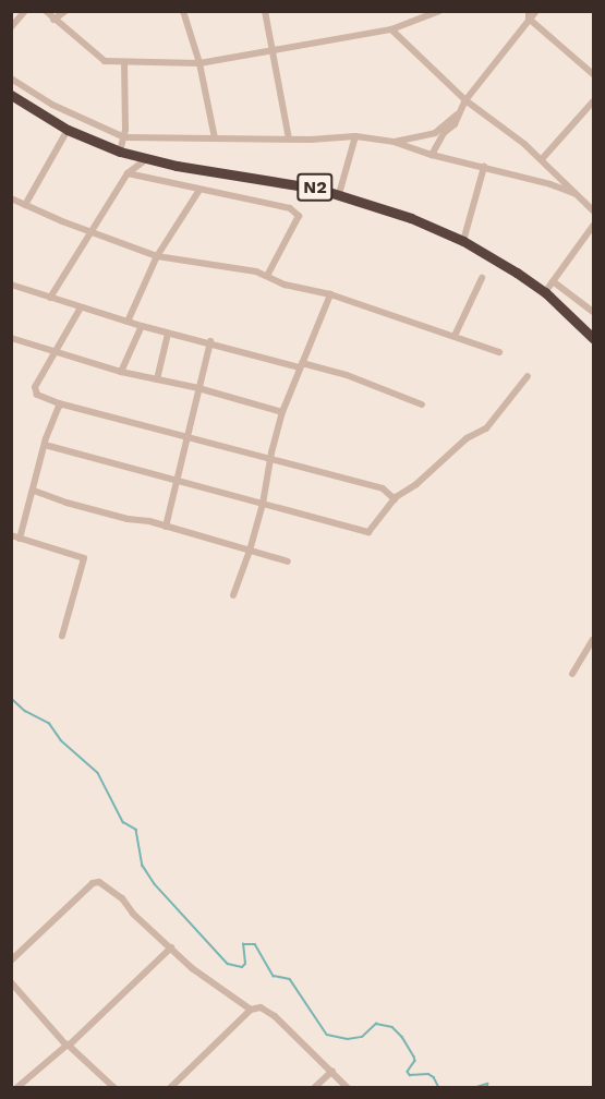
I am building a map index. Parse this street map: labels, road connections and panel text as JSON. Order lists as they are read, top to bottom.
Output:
{
  "streets": {
    "highway": ["N2"]
  }
}
